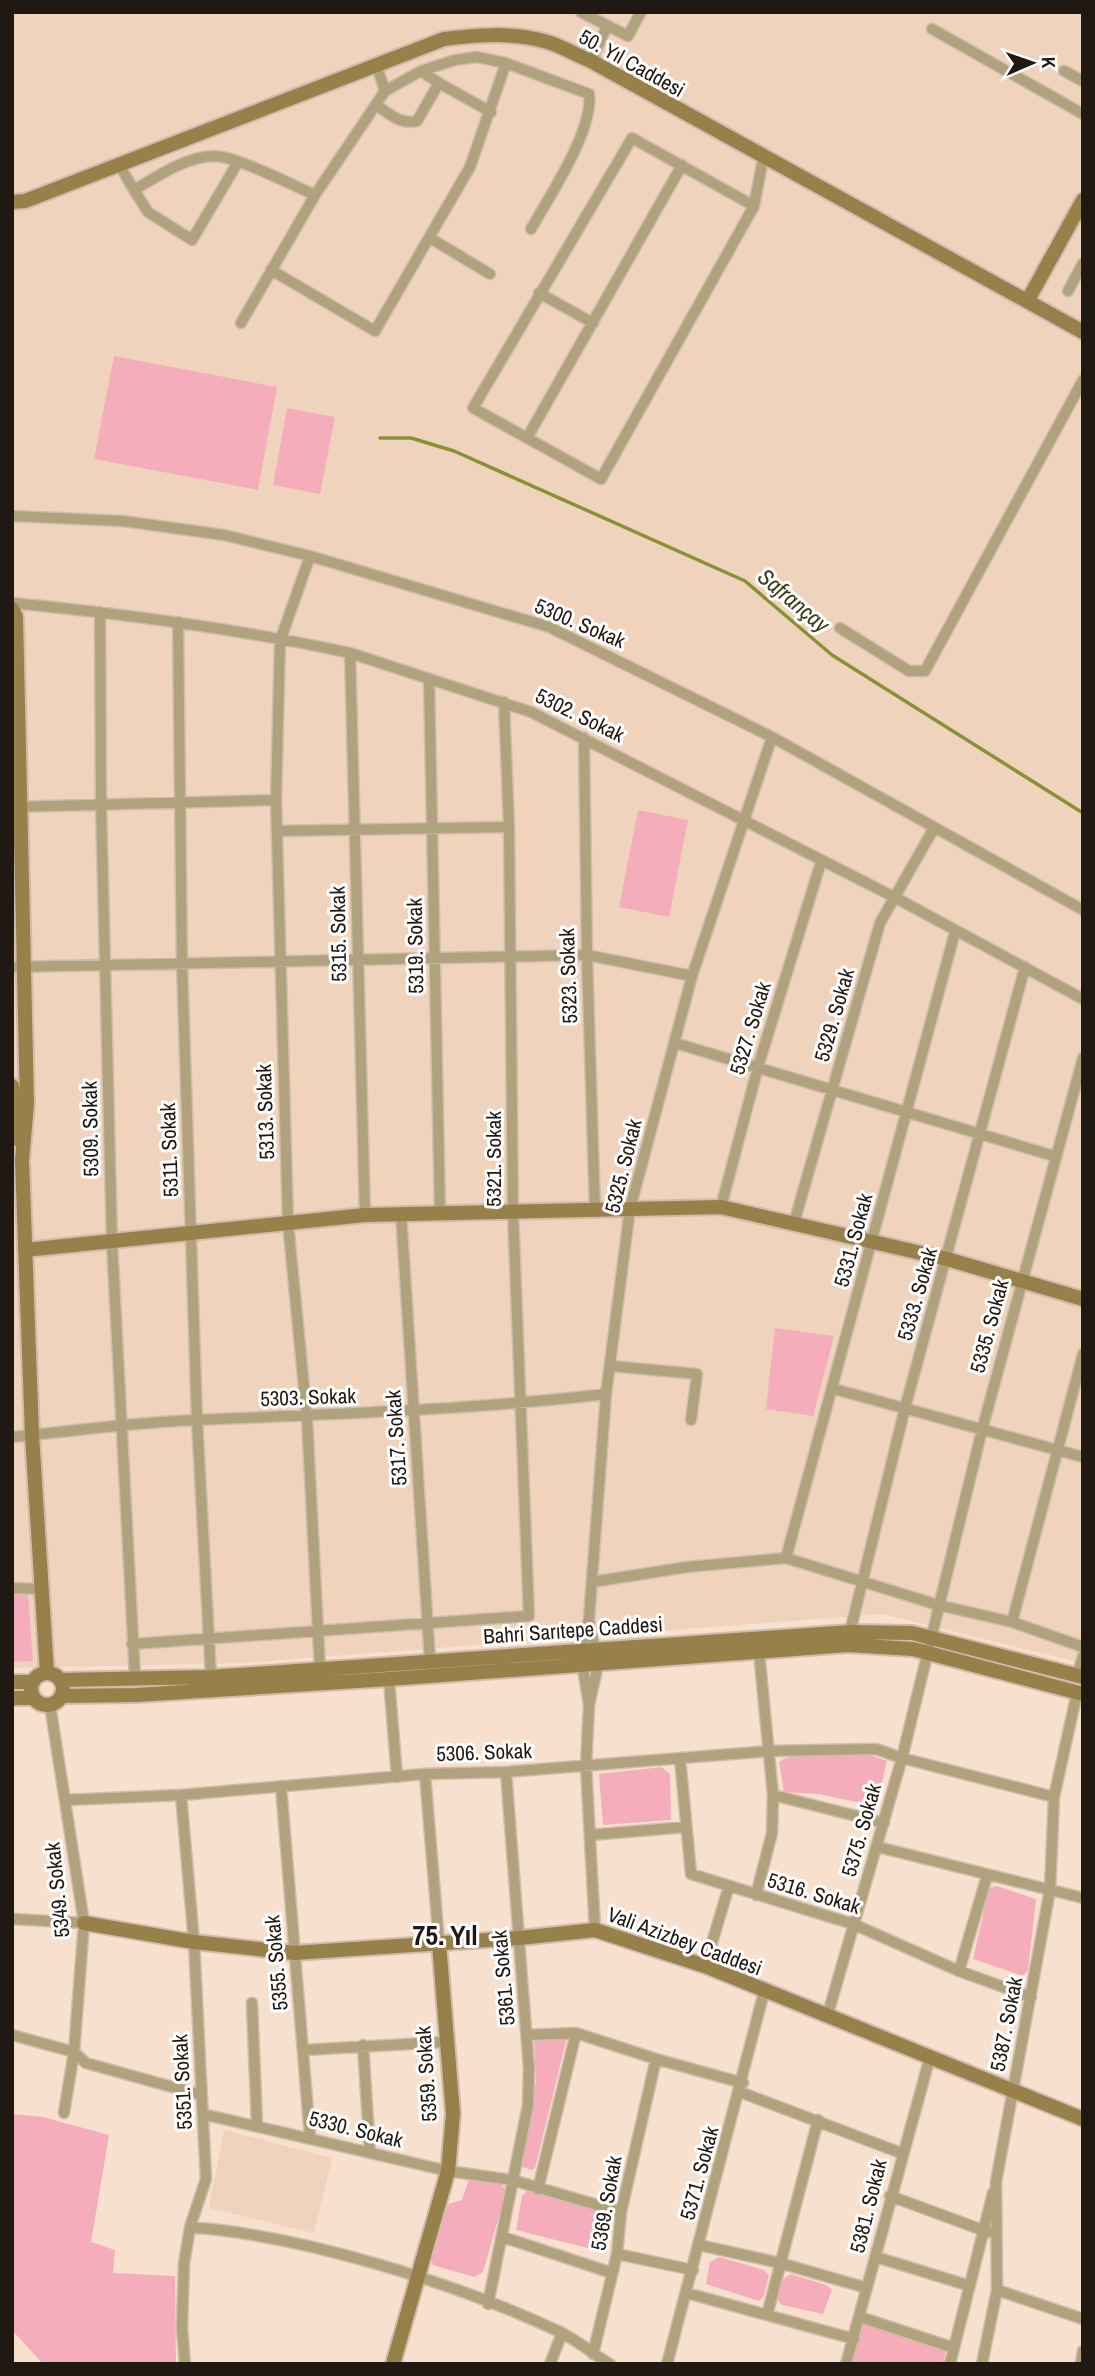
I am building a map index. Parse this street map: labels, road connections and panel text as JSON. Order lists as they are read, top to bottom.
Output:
{
  "streets": {
    "street": [
      "50. Yıl Caddesi",
      "5300. Sokak",
      "5302. Sokak",
      "5315. Sokak",
      "5319. Sokak",
      "5323. Sokak",
      "5329. Sokak",
      "5327. Sokak",
      "5313. Sokak",
      "5309. Sokak",
      "5311. Sokak",
      "5321. Sokak",
      "5325. Sokak",
      "5331. Sokak",
      "5333. Sokak",
      "5335. Sokak",
      "5303. Sokak",
      "5317. Sokak",
      "Bahri Sarıtepe Caddesi",
      "5306. Sokak",
      "5375. Sokak",
      "5349. Sokak",
      "5316. Sokak",
      "Vali Azizbey Caddesi",
      "5355. Sokak",
      "5361. Sokak",
      "5387. Sokak",
      "5359. Sokak",
      "5351. Sokak",
      "5330. Sokak",
      "5371. Sokak",
      "5369. Sokak",
      "5381. Sokak"
    ]
  },
  "crossings": [
    ["5300. Sokak", "5329. Sokak"],
    ["5300. Sokak", "5313. Sokak"],
    ["5300. Sokak", "5325. Sokak"],
    ["5302. Sokak", "5315. Sokak"],
    ["5302. Sokak", "5319. Sokak"],
    ["5302. Sokak", "5323. Sokak"],
    ["5302. Sokak", "5329. Sokak"],
    ["5302. Sokak", "5327. Sokak"],
    ["5302. Sokak", "5313. Sokak"],
    ["5302. Sokak", "5309. Sokak"],
    ["5302. Sokak", "5311. Sokak"],
    ["5302. Sokak", "5321. Sokak"],
    ["5302. Sokak", "5325. Sokak"],
    ["5302. Sokak", "5331. Sokak"],
    ["5302. Sokak", "5333. Sokak"],
    ["5313. Sokak", "5303. Sokak"],
    ["5313. Sokak", "Bahri Sarıtepe Caddesi"],
    ["5309. Sokak", "5303. Sokak"],
    ["5309. Sokak", "Bahri Sarıtepe Caddesi"],
    ["5311. Sokak", "5303. Sokak"],
    ["5311. Sokak", "Bahri Sarıtepe Caddesi"],
    ["5321. Sokak", "5303. Sokak"],
    ["5321. Sokak", "5317. Sokak"],
    ["5325. Sokak", "5303. Sokak"],
    ["5333. Sokak", "Bahri Sarıtepe Caddesi"],
    ["5335. Sokak", "Bahri Sarıtepe Caddesi"],
    ["5335. Sokak", "5375. Sokak"],
    ["5303. Sokak", "5317. Sokak"],
    ["5317. Sokak", "Bahri Sarıtepe Caddesi"],
    ["Bahri Sarıtepe Caddesi", "5375. Sokak"],
    ["Bahri Sarıtepe Caddesi", "5349. Sokak"],
    ["Bahri Sarıtepe Caddesi", "5387. Sokak"],
    ["5306. Sokak", "5375. Sokak"],
    ["5306. Sokak", "5349. Sokak"],
    ["5306. Sokak", "5316. Sokak"],
    ["5306. Sokak", "5355. Sokak"],
    ["5306. Sokak", "5361. Sokak"],
    ["5306. Sokak", "5387. Sokak"],
    ["5306. Sokak", "5359. Sokak"],
    ["5306. Sokak", "5351. Sokak"],
    ["5375. Sokak", "5316. Sokak"],
    ["5375. Sokak", "Vali Azizbey Caddesi"],
    ["5349. Sokak", "Vali Azizbey Caddesi"],
    ["5316. Sokak", "5387. Sokak"],
    ["Vali Azizbey Caddesi", "5355. Sokak"],
    ["Vali Azizbey Caddesi", "5361. Sokak"],
    ["Vali Azizbey Caddesi", "5387. Sokak"],
    ["Vali Azizbey Caddesi", "5359. Sokak"],
    ["Vali Azizbey Caddesi", "5351. Sokak"],
    ["Vali Azizbey Caddesi", "5371. Sokak"],
    ["Vali Azizbey Caddesi", "5381. Sokak"],
    ["5355. Sokak", "5330. Sokak"],
    ["5361. Sokak", "5330. Sokak"],
    ["5359. Sokak", "5330. Sokak"],
    ["5351. Sokak", "5330. Sokak"],
    ["5330. Sokak", "5369. Sokak"]
  ],
  "districts": ["75. Yıl"],
  "water": ["Safrançay"],
  "north": "right"
}
